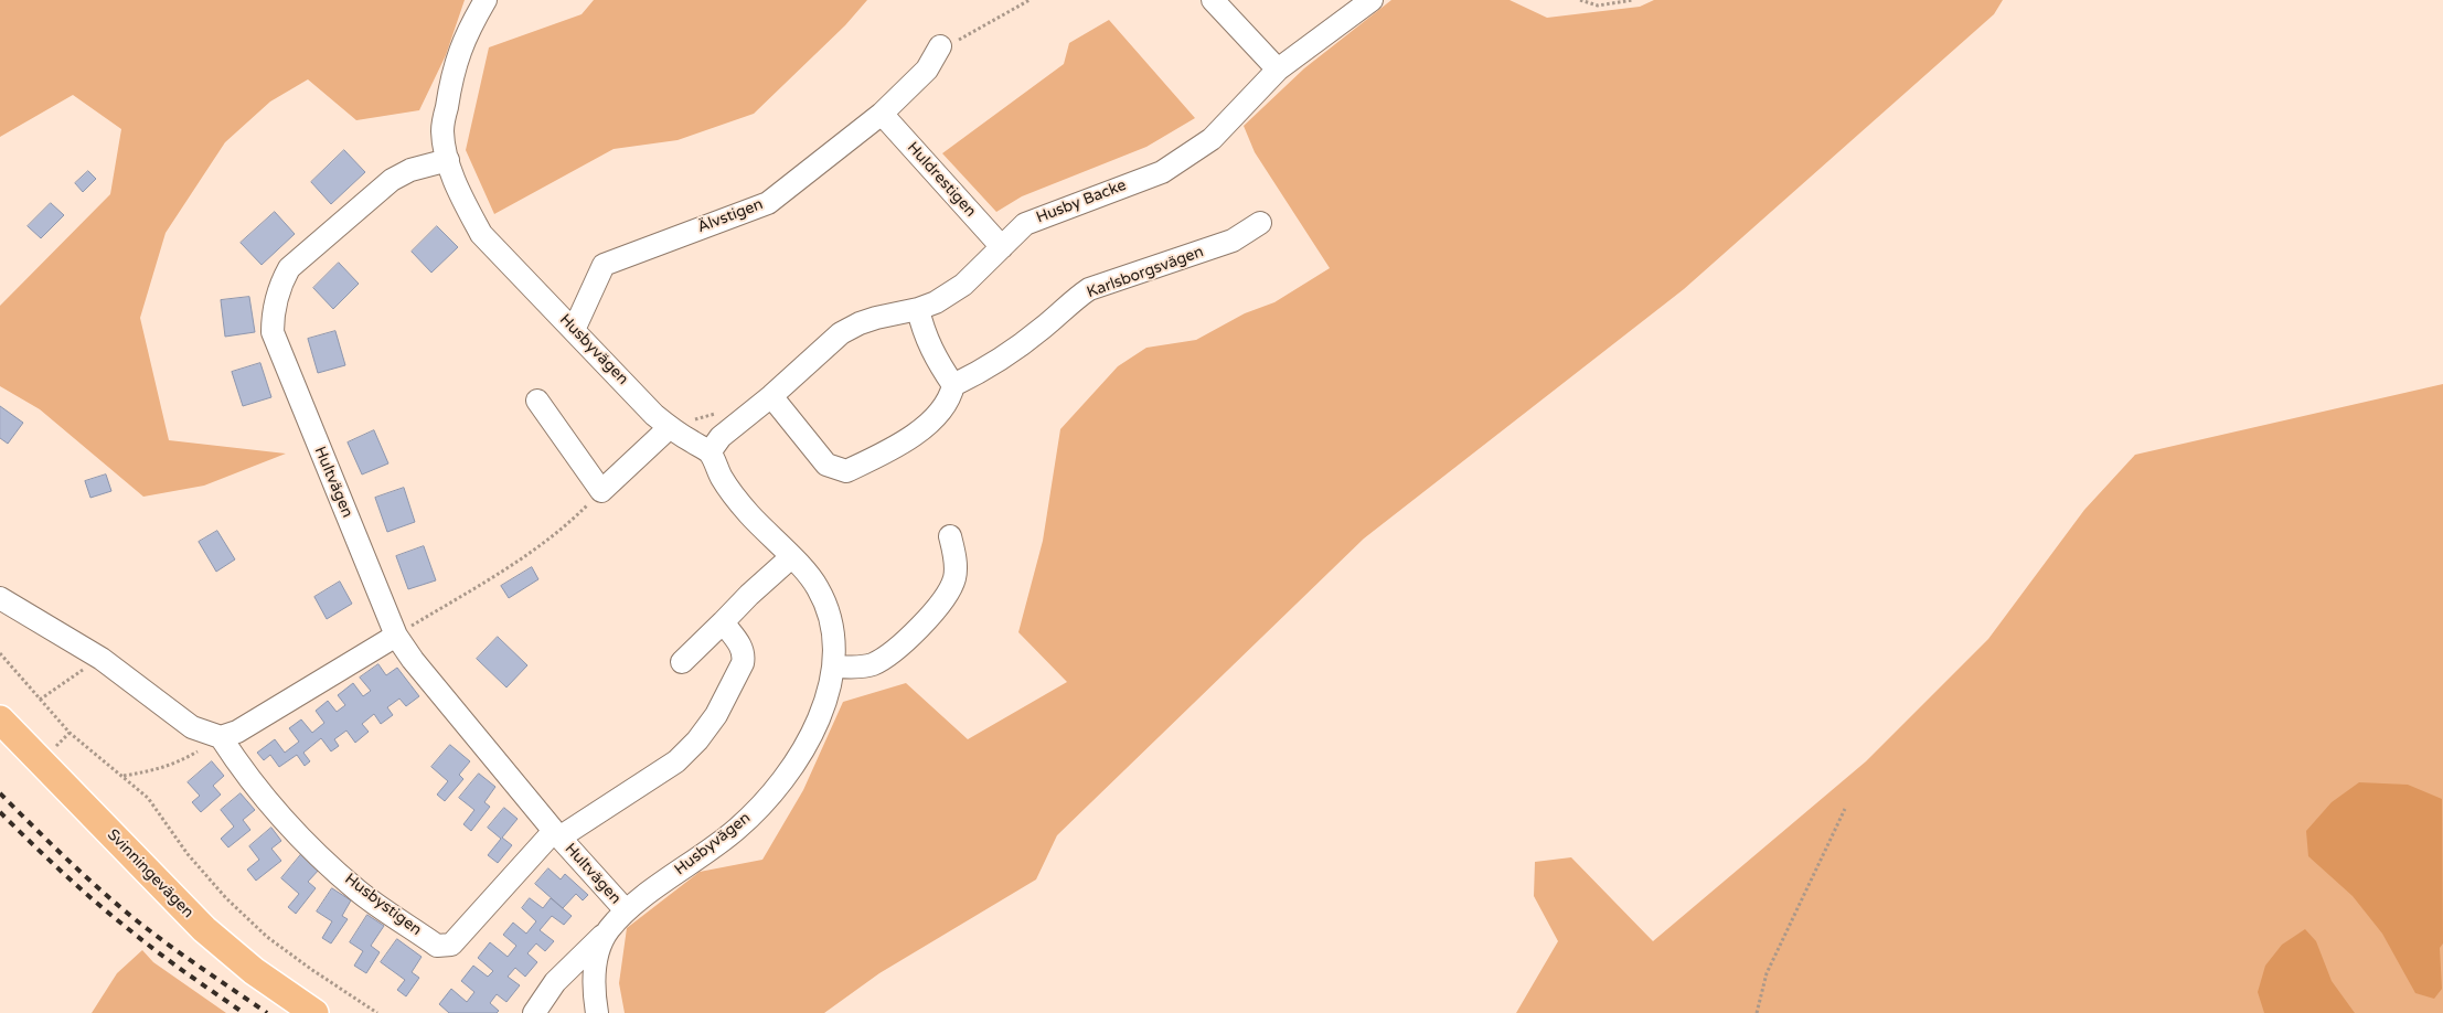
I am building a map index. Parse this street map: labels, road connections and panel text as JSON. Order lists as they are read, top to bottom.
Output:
{
  "streets": {
    "main road": ["Svinningevägen"],
    "street": [
      "Huldrestigen",
      "Husby Backe",
      "Älvstigen",
      "Karlsborgsvägen",
      "Husbyvägen",
      "Hultvägen",
      "Husbystigen"
    ]
  },
  "crossings": [
    ["Huldrestigen", "Husby Backe"],
    ["Huldrestigen", "Älvstigen"],
    ["Husby Backe", "Husbyvägen"],
    ["Älvstigen", "Husbyvägen"],
    ["Husbyvägen", "Hultvägen"],
    ["Hultvägen", "Husbystigen"]
  ]
}
